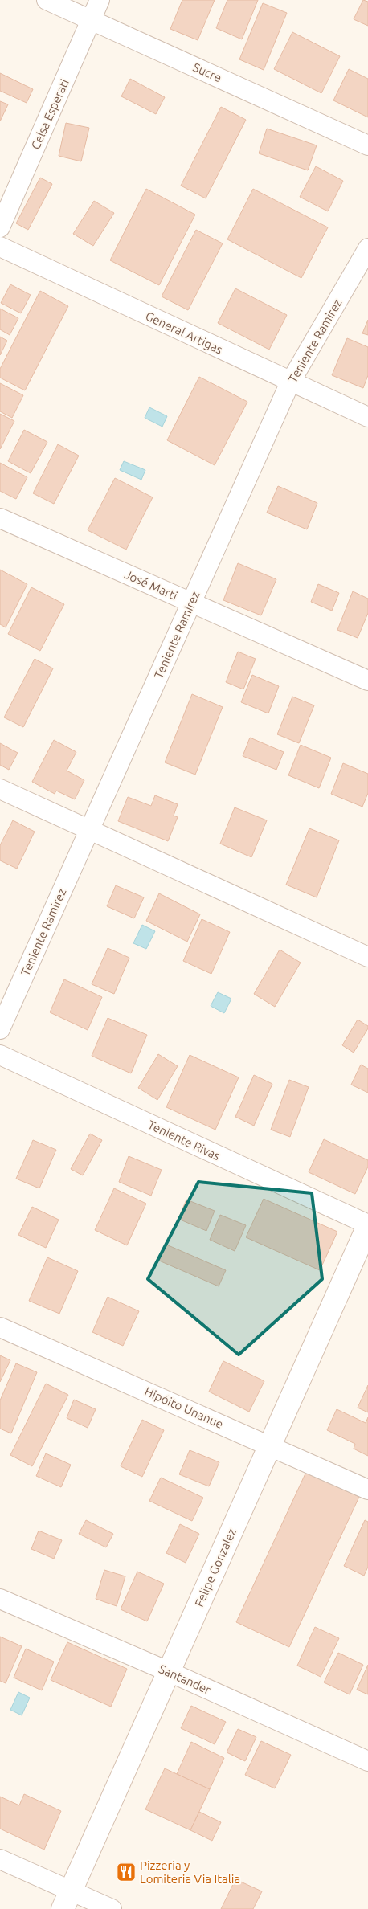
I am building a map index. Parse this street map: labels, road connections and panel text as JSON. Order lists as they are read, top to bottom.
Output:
{
  "streets": {
    "street": [
      "Sucre",
      "Celsa Esperati",
      "General Artigas",
      "Teniente Ramirez",
      "José Marti",
      "Teniente Rivas",
      "Hipóito Unanue",
      "Felipe Gonzalez",
      "Santander"
    ]
  },
  "crossings": [
    ["Sucre", "Celsa Esperati"],
    ["General Artigas", "Teniente Ramirez"],
    ["Teniente Ramirez", "José Marti"],
    ["Teniente Rivas", "Felipe Gonzalez"],
    ["Hipóito Unanue", "Felipe Gonzalez"],
    ["Felipe Gonzalez", "Santander"]
  ],
  "places": {
    "restaurant": ["Pizzeria y Lomiteria Via Italia"]
  }
}
